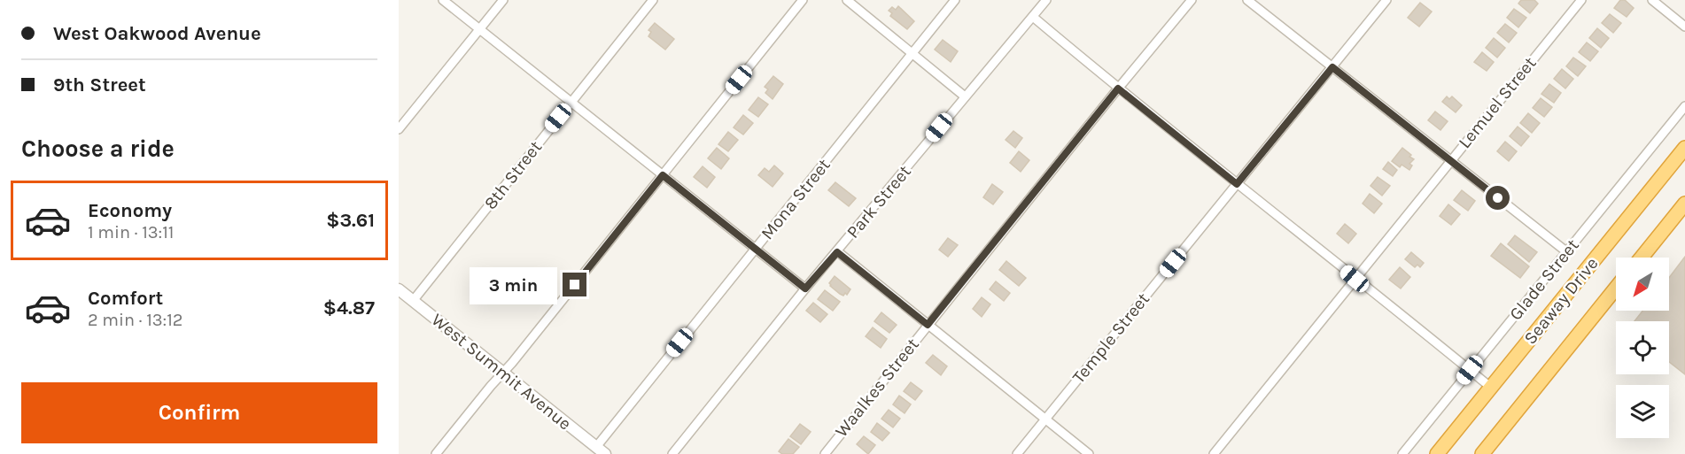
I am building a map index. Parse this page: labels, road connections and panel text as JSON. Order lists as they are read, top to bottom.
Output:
{
  "streets": {
    "highway": ["Seaway Drive"],
    "street": [
      "Lemuel Street",
      "8th Street",
      "Mona Street",
      "Park Street",
      "Glade Street",
      "Temple Street",
      "West Summit Avenue",
      "Waalkes Street"
    ]
  },
  "crossings": [
    ["8th Street", "West Summit Avenue"],
    ["Mona Street", "West Summit Avenue"]
  ],
  "north": "bottom left",
  "page": {
    "banner": ["West Oakwood Avenue", "9th Street"],
    "heading": "Choose a ride",
    "list": [
      {
        "name": "Economy",
        "note": "1 min · 13:11",
        "value": "$3.61"
      },
      {
        "name": "Comfort",
        "note": "2 min · 13:12",
        "value": "$4.87"
      }
    ],
    "bubble": "3 min",
    "buttons": "Confirm"
  }
}
